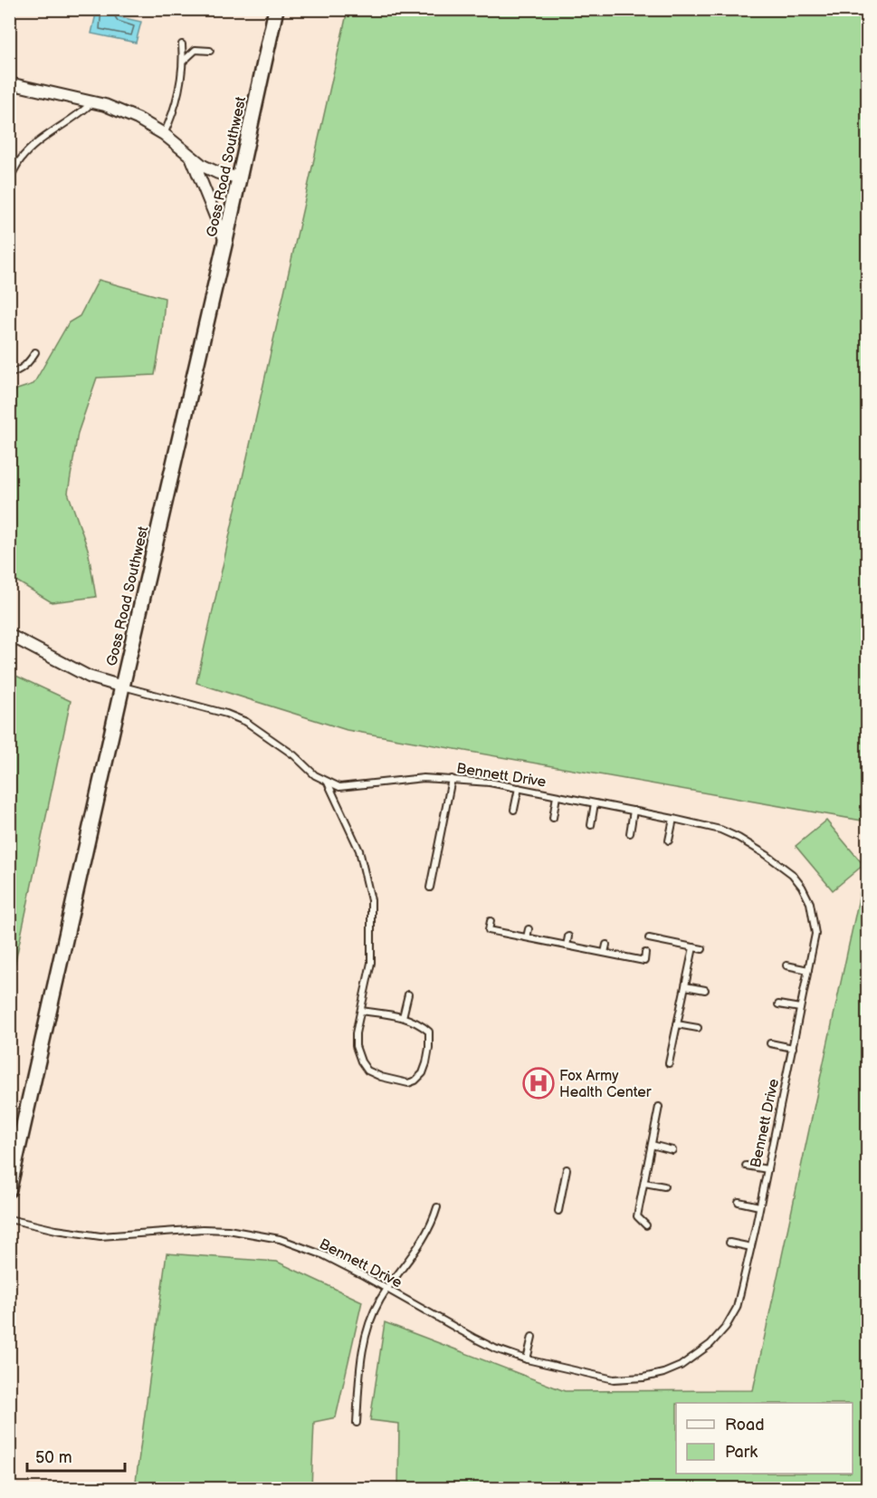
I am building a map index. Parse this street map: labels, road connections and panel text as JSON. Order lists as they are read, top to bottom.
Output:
{
  "streets": {
    "street": ["Goss Road Southwest"],
    "lane": ["Bennett Drive"]
  },
  "crossings": [
    ["Goss Road Southwest", "Bennett Drive"]
  ],
  "places": {
    "hospital": ["Fox Army Health Center"]
  },
  "legend": ["Road", "Park"],
  "scale_bar": "50 m"
}
